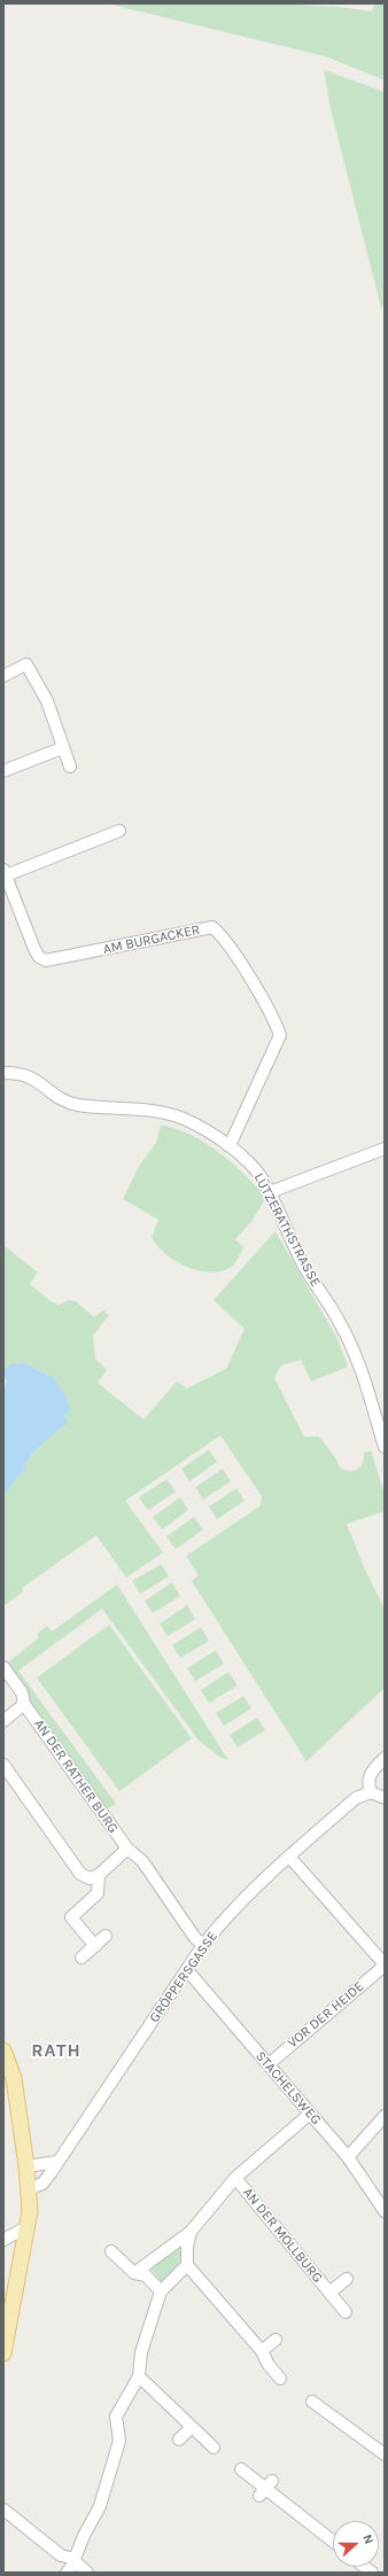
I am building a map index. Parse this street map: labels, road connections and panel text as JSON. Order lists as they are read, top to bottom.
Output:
{
  "streets": {
    "street": [
      "AM BURGACKER",
      "LÜTZERATHSTRASSE",
      "AN DER RATHER BURG",
      "GRÖPPERSGASSE",
      "VOR DER HEIDE",
      "STACHELSWEG",
      "AN DER MOLLBURG"
    ]
  },
  "crossings": [
    ["AM BURGACKER", "LÜTZERATHSTRASSE"],
    ["AN DER RATHER BURG", "GRÖPPERSGASSE"],
    ["GRÖPPERSGASSE", "STACHELSWEG"],
    ["VOR DER HEIDE", "STACHELSWEG"],
    ["STACHELSWEG", "AN DER MOLLBURG"]
  ],
  "districts": ["RATH"],
  "north": "right"
}
